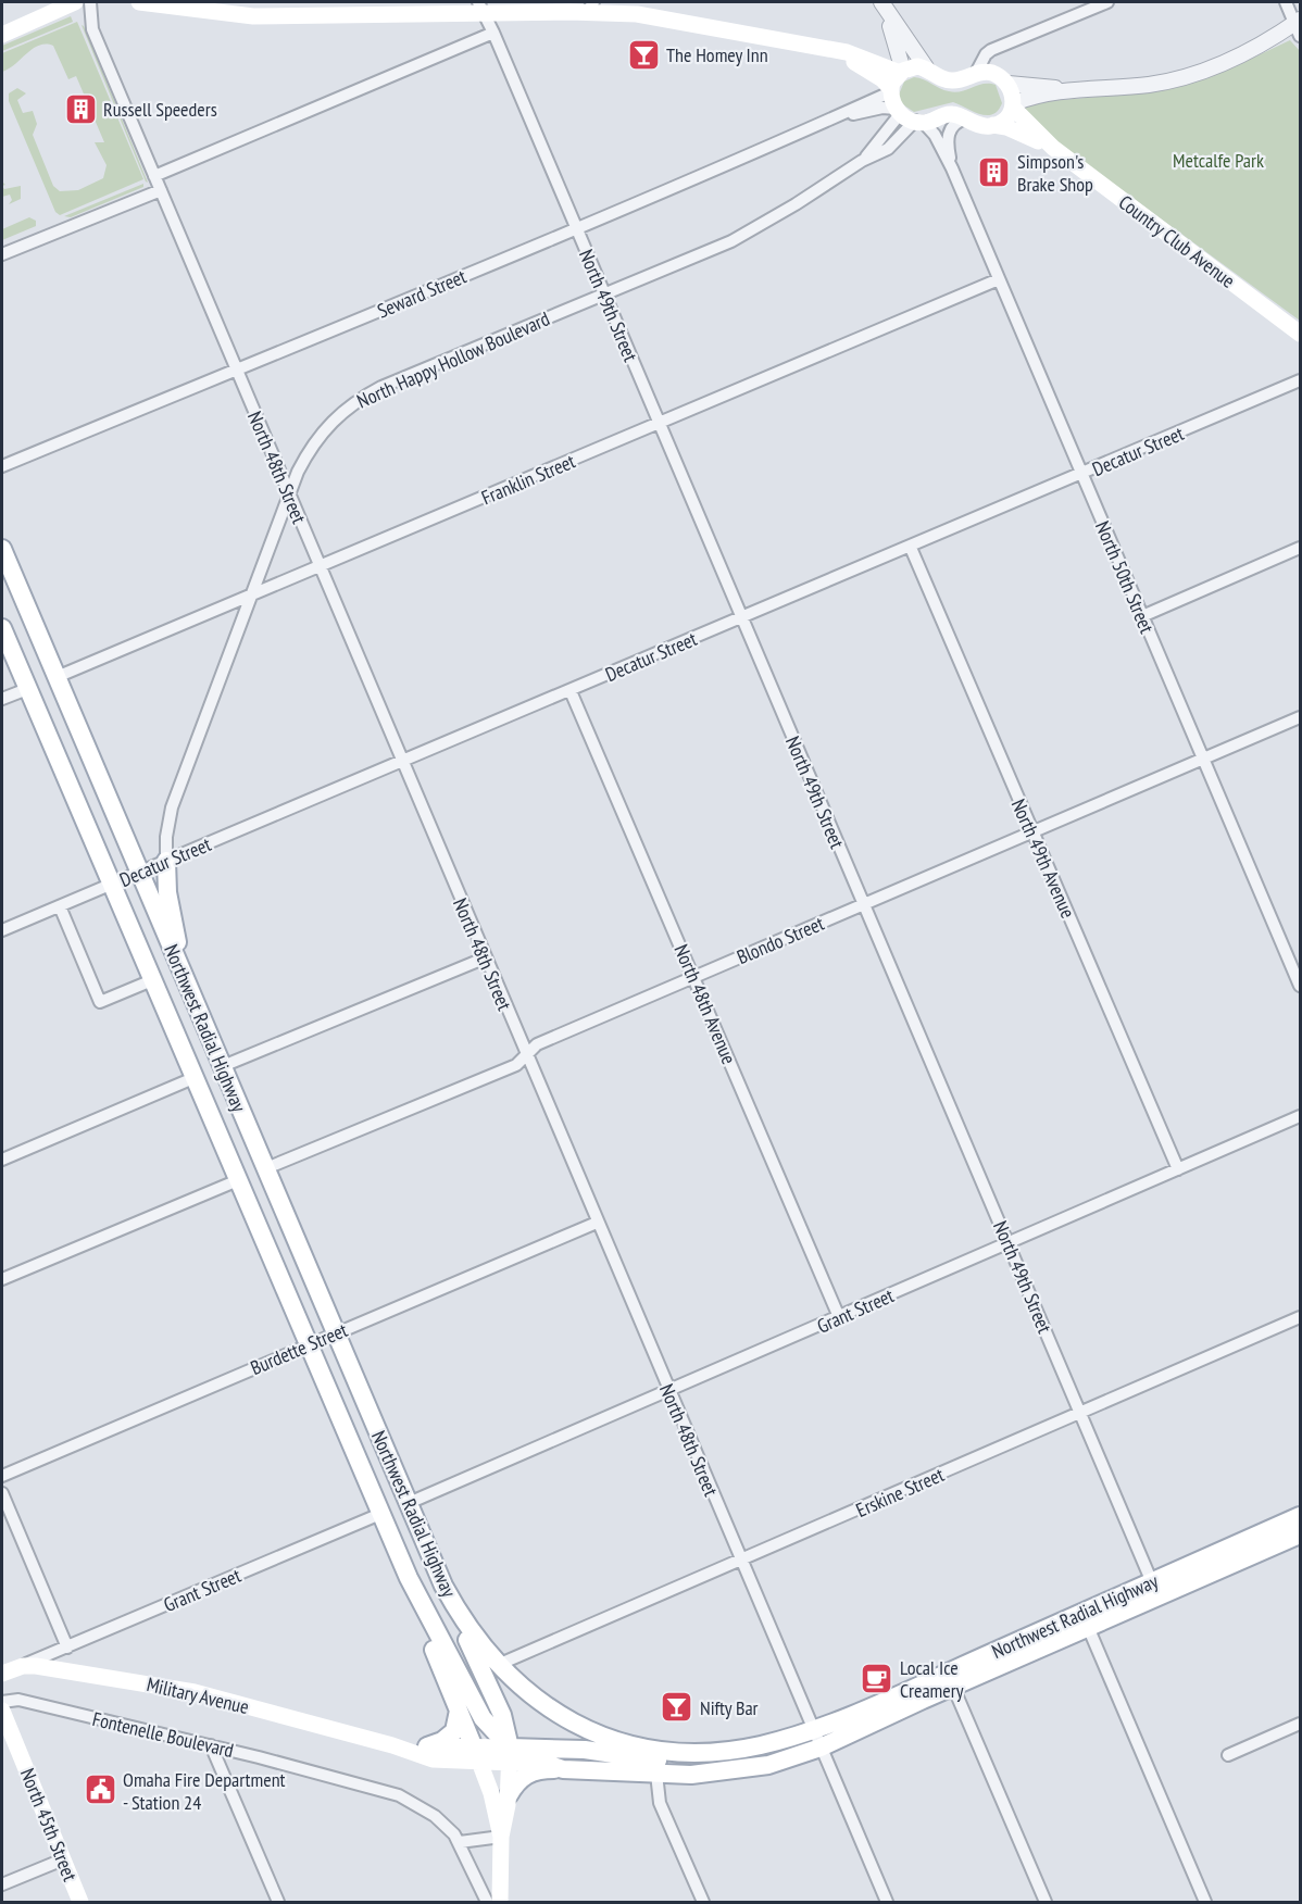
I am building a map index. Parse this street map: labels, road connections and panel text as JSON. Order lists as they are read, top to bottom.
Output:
{
  "streets": {
    "main road": [
      "Country Club Avenue",
      "Northwest Radial Highway",
      "Military Avenue",
      "North 45th Street"
    ],
    "street": [
      "Seward Street",
      "North 49th Street",
      "North Happy Hollow Boulevard",
      "Decatur Street",
      "North 48th Street",
      "Franklin Street",
      "North 50th Street",
      "North 49th Avenue",
      "Blondo Street",
      "North 48th Avenue",
      "Grant Street",
      "Burdette Street",
      "Erskine Street",
      "Fontenelle Boulevard"
    ]
  },
  "crossings": [
    ["Country Club Avenue", "Seward Street"],
    ["Country Club Avenue", "North Happy Hollow Boulevard"],
    ["Country Club Avenue", "North 50th Street"],
    ["Seward Street", "North 49th Street"],
    ["Seward Street", "North Happy Hollow Boulevard"],
    ["Seward Street", "North 48th Street"],
    ["Seward Street", "North 50th Street"],
    ["North 49th Street", "North Happy Hollow Boulevard"],
    ["North 49th Street", "Decatur Street"],
    ["North 49th Street", "Franklin Street"],
    ["North 49th Street", "Blondo Street"],
    ["North 49th Street", "Northwest Radial Highway"],
    ["North 49th Street", "Grant Street"],
    ["North 49th Street", "Erskine Street"],
    ["North Happy Hollow Boulevard", "Decatur Street"],
    ["North Happy Hollow Boulevard", "North 48th Street"],
    ["North Happy Hollow Boulevard", "Franklin Street"],
    ["North Happy Hollow Boulevard", "North 50th Street"],
    ["Decatur Street", "North 48th Street"],
    ["Decatur Street", "North 50th Street"],
    ["Decatur Street", "North 49th Avenue"],
    ["Decatur Street", "North 48th Avenue"],
    ["Decatur Street", "Northwest Radial Highway"],
    ["North 48th Street", "Franklin Street"],
    ["North 48th Street", "Blondo Street"],
    ["North 48th Street", "Northwest Radial Highway"],
    ["North 48th Street", "Grant Street"],
    ["North 48th Street", "Burdette Street"],
    ["North 48th Street", "Erskine Street"],
    ["Franklin Street", "North 50th Street"],
    ["Franklin Street", "Northwest Radial Highway"],
    ["North 50th Street", "Blondo Street"],
    ["North 49th Avenue", "Blondo Street"],
    ["North 49th Avenue", "Grant Street"],
    ["Blondo Street", "North 48th Avenue"],
    ["Blondo Street", "Northwest Radial Highway"],
    ["North 48th Avenue", "Grant Street"],
    ["Northwest Radial Highway", "Grant Street"],
    ["Northwest Radial Highway", "Burdette Street"],
    ["Northwest Radial Highway", "Erskine Street"],
    ["Northwest Radial Highway", "Military Avenue"],
    ["Grant Street", "Military Avenue"]
  ],
  "parks": ["Metcalfe Park"],
  "places": {
    "bar": ["The Homey Inn", "Nifty Bar"],
    "building": ["Russell Speeders", "Simpson's Brake Shop"],
    "cafe": ["Local Ice Creamery"],
    "public building": ["Omaha Fire Department - Station 24"]
  }
}
